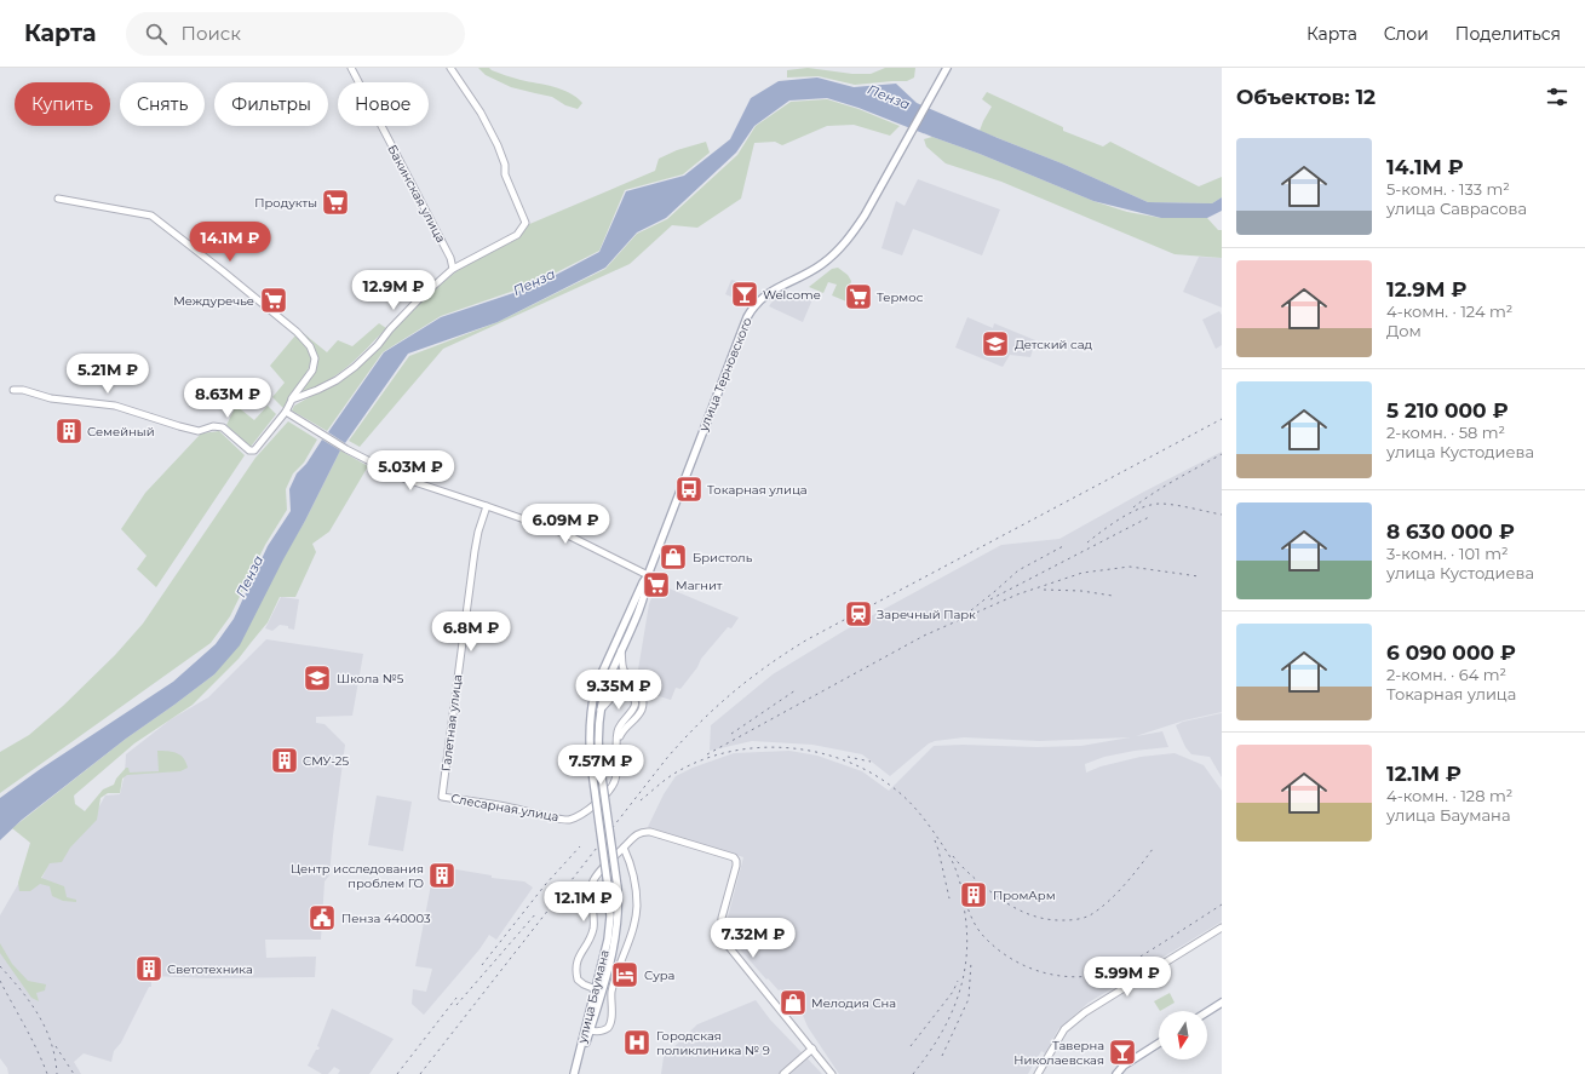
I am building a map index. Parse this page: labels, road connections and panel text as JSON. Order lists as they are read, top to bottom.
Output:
{
  "streets": {
    "main road": ["улица Терновского", "улица Баумана"],
    "street": ["Бакинская улица", "Галетная улица", "Слесарная улица"]
  },
  "crossings": [
    ["улица Терновского", "улица Баумана"],
    ["Галетная улица", "Слесарная улица"]
  ],
  "water": ["Пенза"],
  "places": {
    "supermarket": [
      "Продукты",
      "Термос",
      "Междуречье",
      "Магнит"
    ],
    "bar": ["Welcome", "Таверна Николаевская"],
    "school or university": ["Детский сад", "Школа №5"],
    "building": [
      "Семейный",
      "СМУ-25",
      "Центр исследования проблем ГО",
      "ПромАрм",
      "Светотехника"
    ],
    "bus stop": ["Токарная улица"],
    "shop": ["Бристоль", "Мелодия Сна"],
    "station": ["Заречный Парк"],
    "public building": ["Пенза 440003"],
    "hotel": ["Сура"],
    "hospital": ["Городская поликлиника № 9"]
  },
  "north": "bottom",
  "page": {
    "header": "Карта",
    "search": "Поиск",
    "nav": ["Карта", "Слои", "Поделиться"],
    "heading": "Объектов: 12",
    "chip": [
      "Купить",
      "Снять",
      "Фильтры",
      "Новое"
    ],
    "list": [
      {
        "name": "14.1M ₽",
        "note": "5-комн. · 133 m² · улица Саврасова"
      },
      {
        "name": "12.9M ₽",
        "note": "4-комн. · 124 m² · Дом"
      },
      {
        "name": "5 210 000 ₽",
        "note": "2-комн. · 58 m² · улица Кустодиева"
      },
      {
        "name": "8 630 000 ₽",
        "note": "3-комн. · 101 m² · улица Кустодиева"
      },
      {
        "name": "6 090 000 ₽",
        "note": "2-комн. · 64 m² · Токарная улица"
      },
      {
        "name": "12.1M ₽",
        "note": "4-комн. · 128 m² · улица Баумана"
      }
    ],
    "price": [
      "14.1M ₽",
      "12.9M ₽",
      "5.21M ₽",
      "8.63M ₽",
      "5.03M ₽",
      "6.09M ₽",
      "6.8M ₽",
      "9.35M ₽",
      "7.57M ₽",
      "12.1M ₽",
      "7.32M ₽",
      "5.99M ₽"
    ]
  }
}
